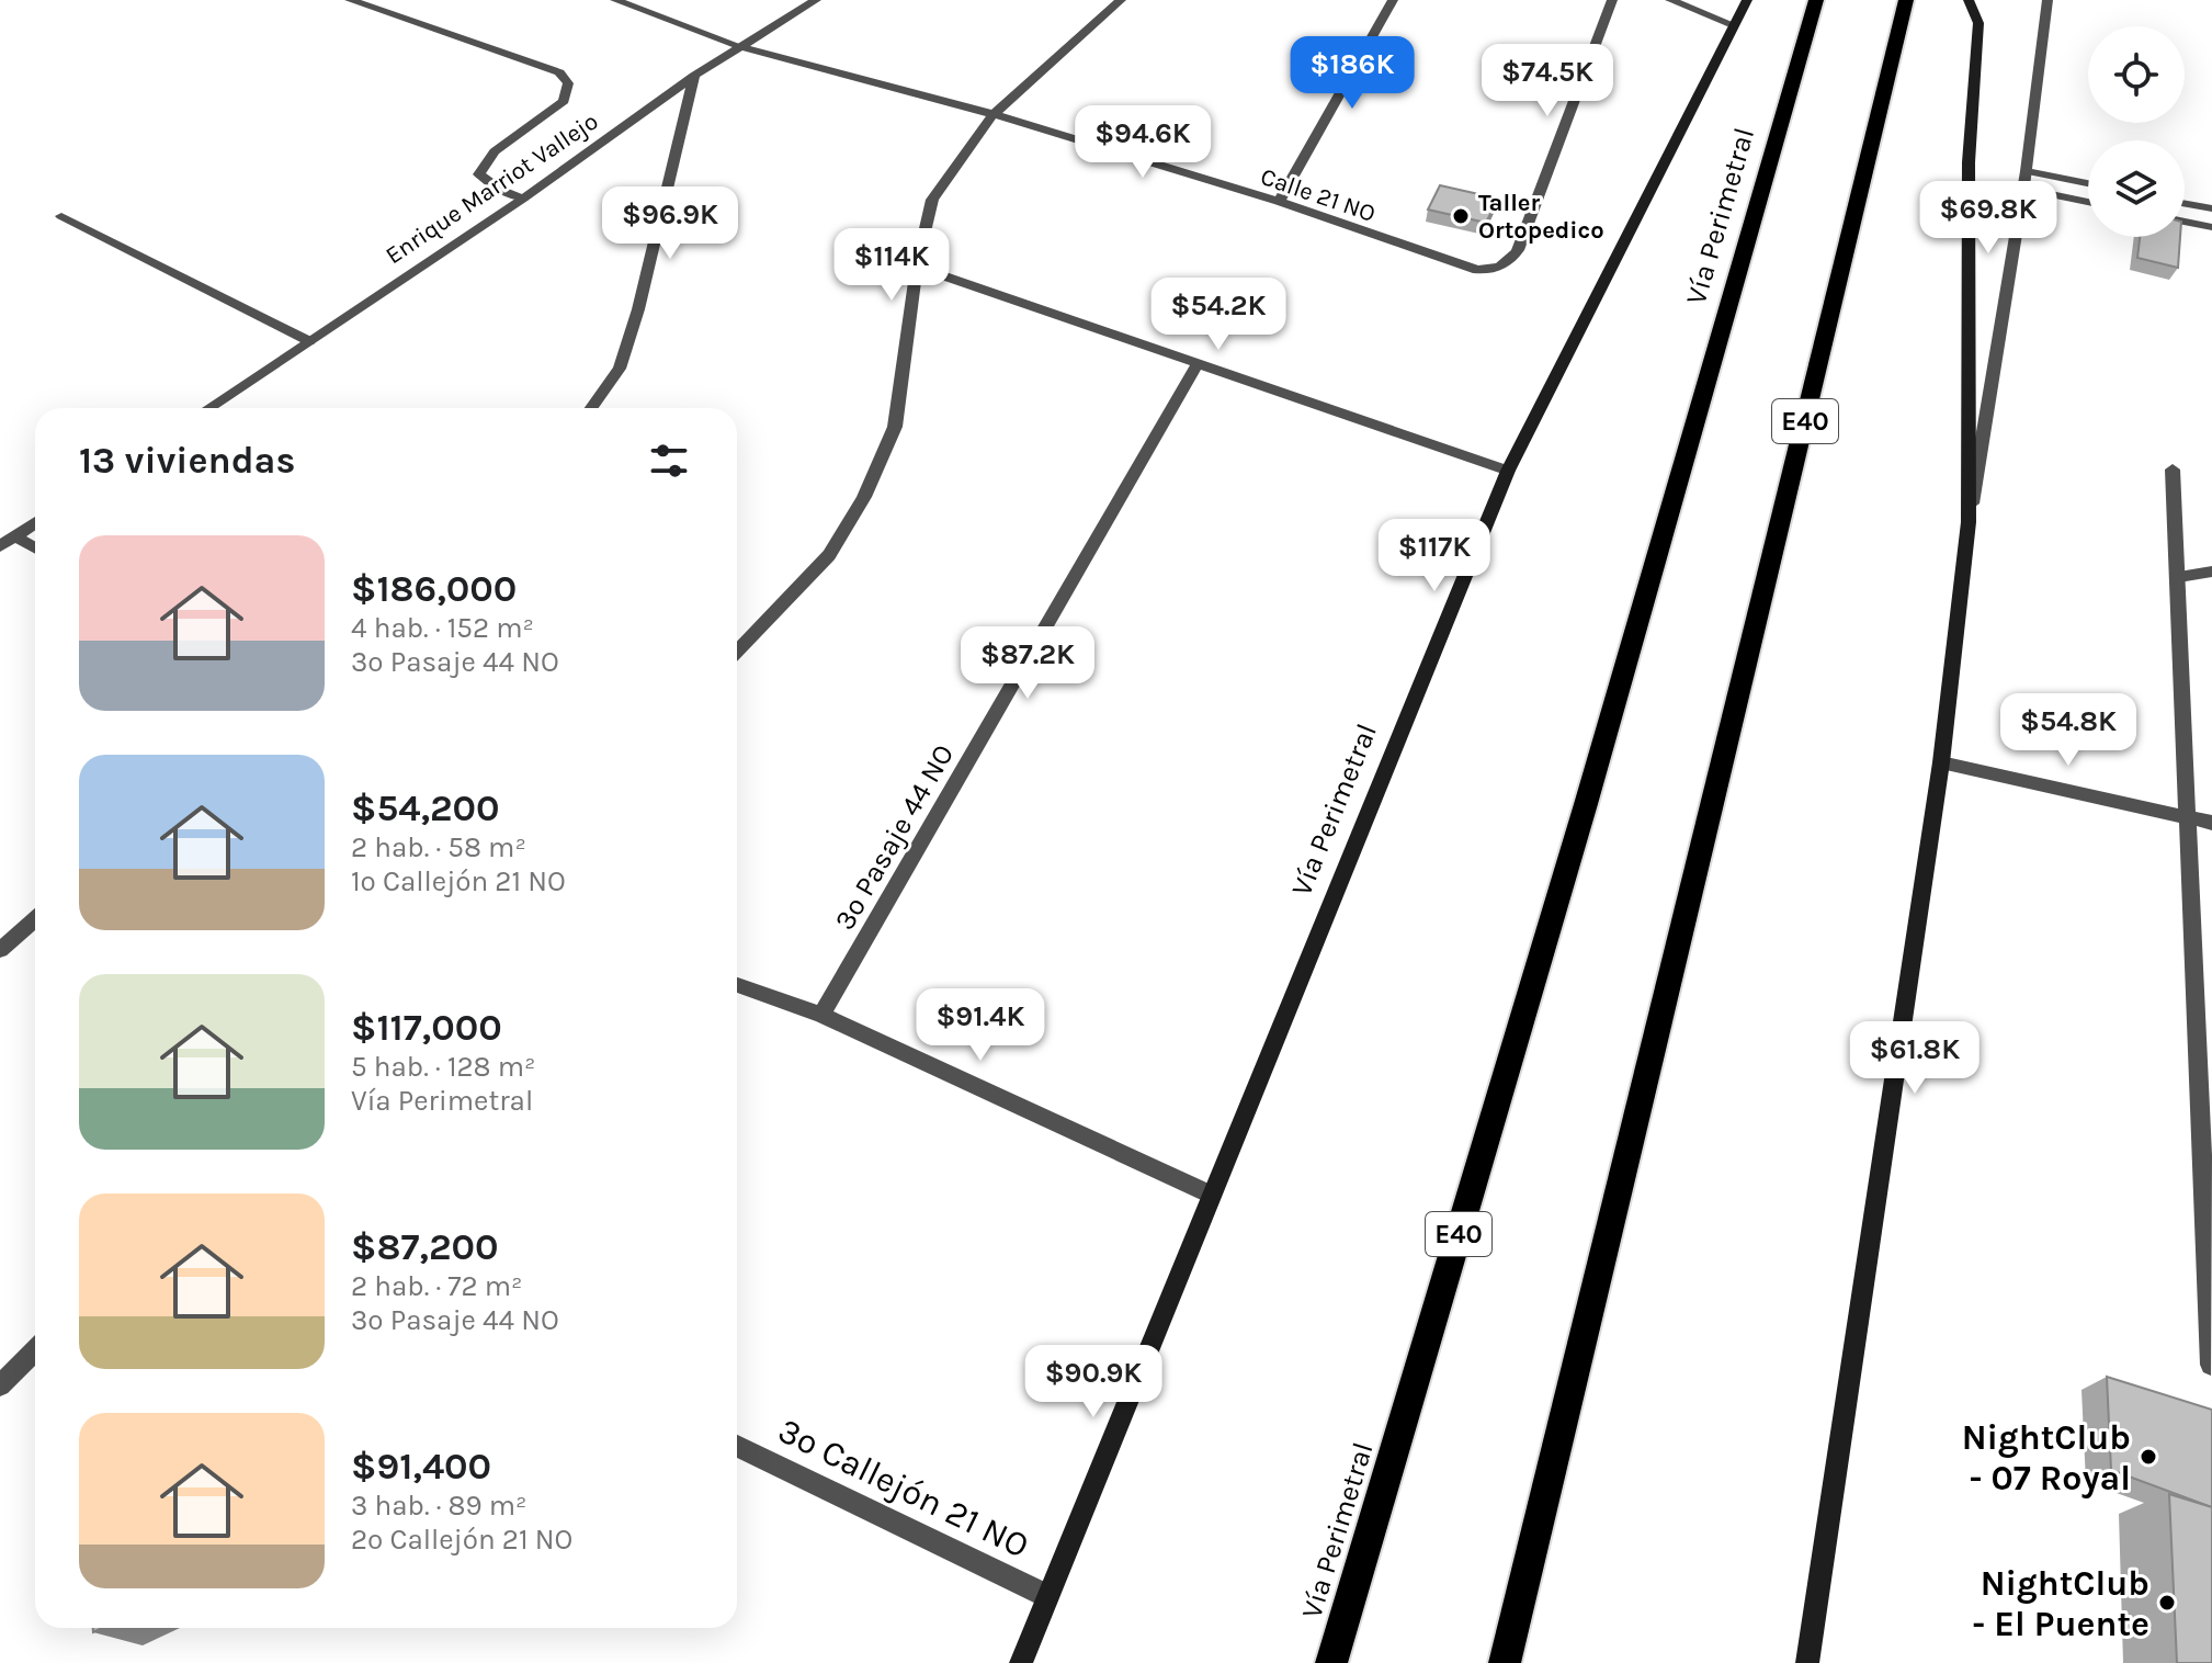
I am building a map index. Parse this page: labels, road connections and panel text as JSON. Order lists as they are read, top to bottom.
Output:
{
  "streets": {
    "highway": ["Vía Perimetral", "E40"],
    "street": [
      "Enrique Marriot Vallejo",
      "Calle 21 NO",
      "3º Pasaje 44 NO",
      "3º Callejón 21 NO"
    ]
  },
  "crossings": [
    ["Enrique Marriot Vallejo", "Calle 21 NO"],
    ["Vía Perimetral", "3º Callejón 21 NO"]
  ],
  "places": ["Taller Ortopedico", "NightClub - 07 Royal", "NightClub - El Puente"],
  "page": {
    "price": [
      "$186K",
      "$74.5K",
      "$94.6K",
      "$69.8K",
      "$96.9K",
      "$114K",
      "$54.2K",
      "$117K",
      "$87.2K",
      "$54.8K",
      "$91.4K",
      "$61.8K",
      "$90.9K"
    ],
    "heading": "13 viviendas",
    "list": [
      {
        "name": "$186,000",
        "note": "4 hab. · 152 m² · 3º Pasaje 44 NO"
      },
      {
        "name": "$54,200",
        "note": "2 hab. · 58 m² · 1º Callejón 21 NO"
      },
      {
        "name": "$117,000",
        "note": "5 hab. · 128 m² · Vía Perimetral"
      },
      {
        "name": "$87,200",
        "note": "2 hab. · 72 m² · 3º Pasaje 44 NO"
      },
      {
        "name": "$91,400",
        "note": "3 hab. · 89 m² · 2º Callejón 21 NO"
      }
    ]
  }
}
